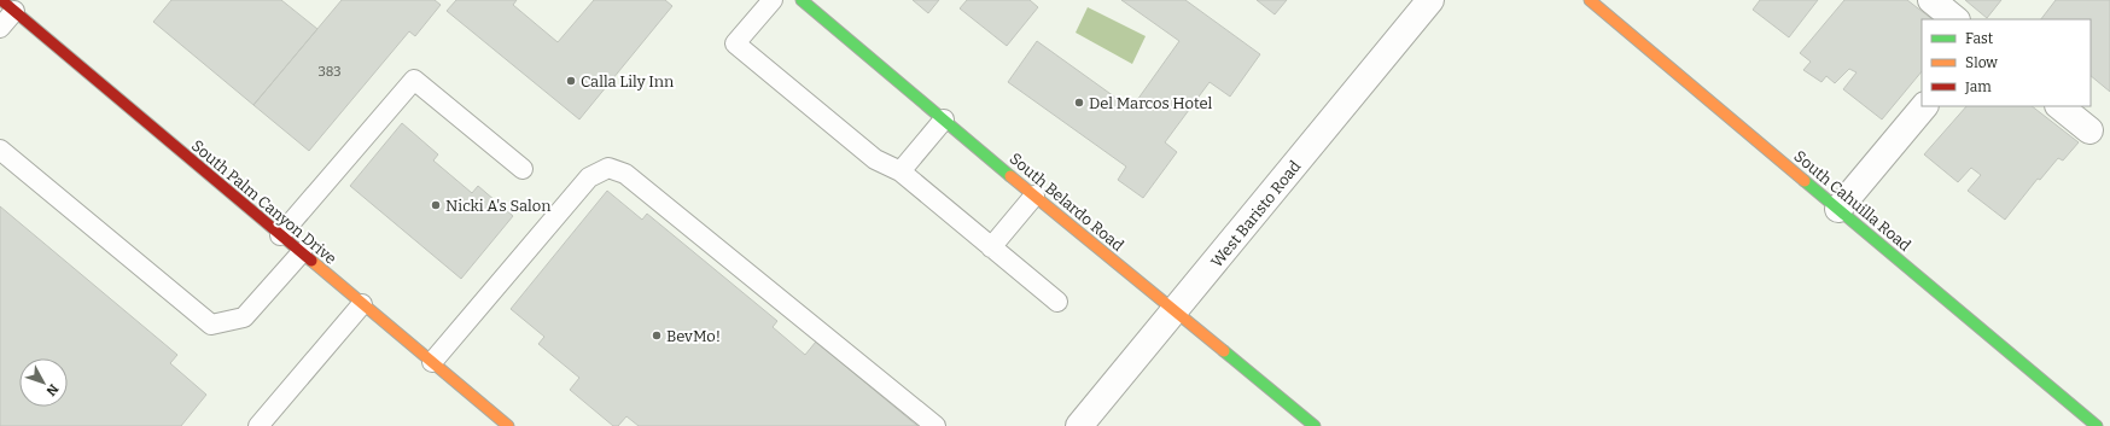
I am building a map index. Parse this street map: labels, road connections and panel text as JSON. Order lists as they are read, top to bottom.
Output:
{
  "streets": {
    "street": [
      "South Cahuilla Road",
      "South Palm Canyon Drive",
      "South Belardo Road",
      "West Baristo Road"
    ]
  },
  "crossings": [
    ["South Belardo Road", "West Baristo Road"]
  ],
  "places": [
    "Calla Lily Inn",
    "Del Marcos Hotel",
    "Nicki A's Salon",
    "BevMo!"
  ],
  "house_numbers": ["383"],
  "legend": ["Fast", "Slow", "Jam"],
  "north": "bottom right"
}
